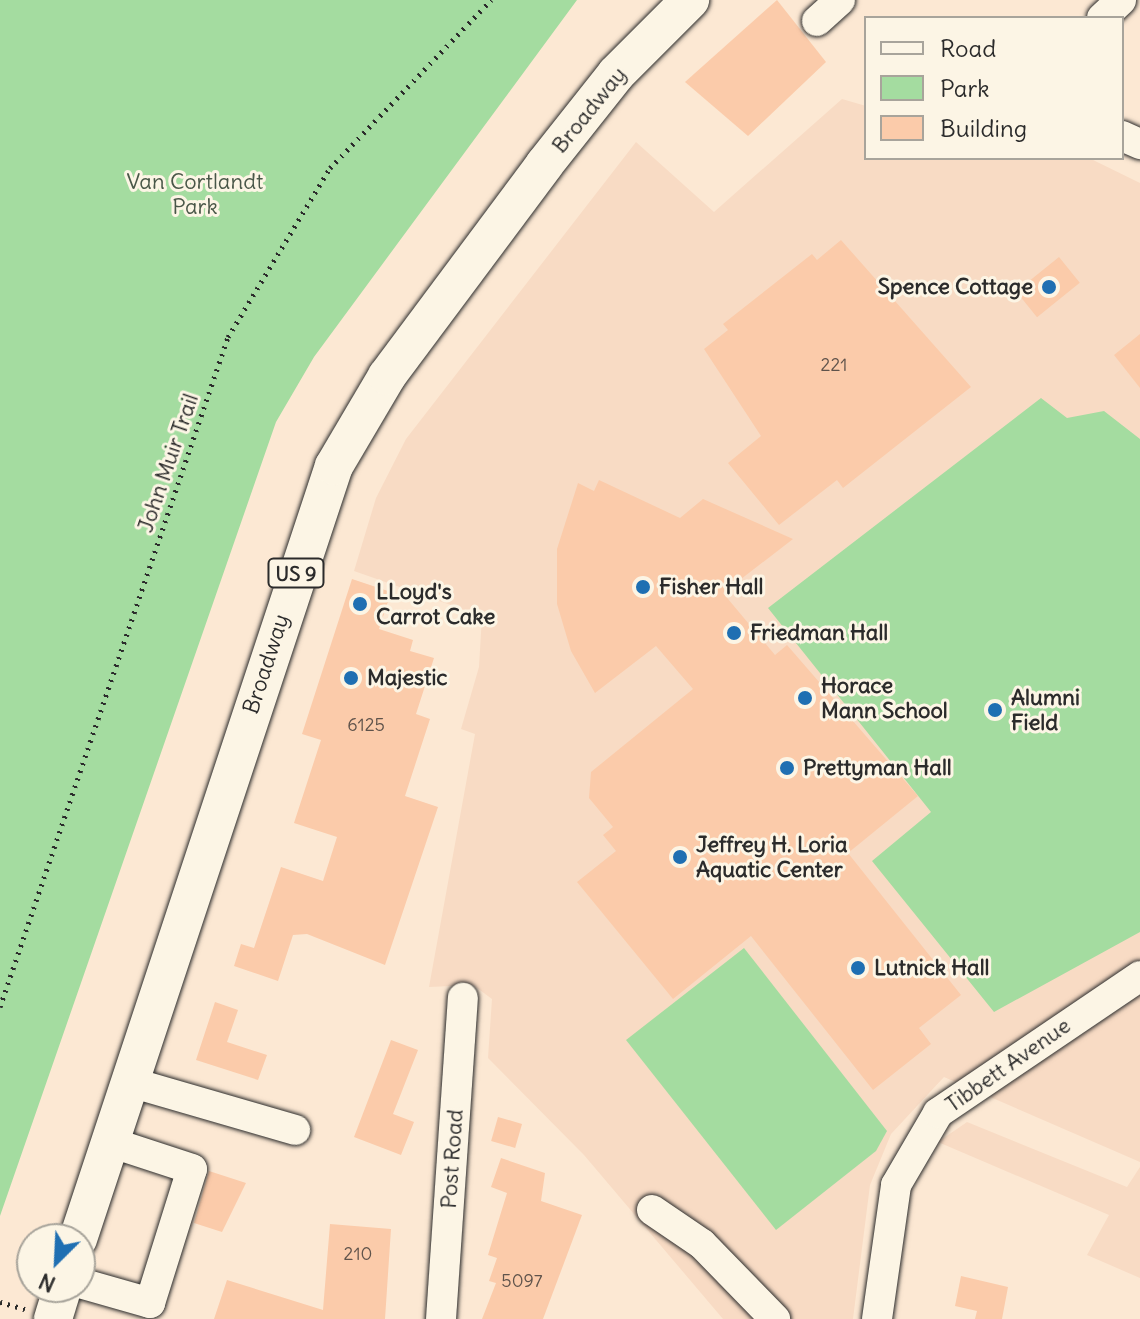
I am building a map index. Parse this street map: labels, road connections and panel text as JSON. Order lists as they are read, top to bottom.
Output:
{
  "streets": {
    "main road": ["Broadway", "US 9"],
    "street": ["Tibbett Avenue", "Post Road"],
    "path": ["John Muir Trail"]
  },
  "parks": ["Van Cortlandt Park"],
  "places": [
    "Spence Cottage",
    "Fisher Hall",
    "LLoyd's Carrot Cake",
    "Friedman Hall",
    "Majestic",
    "Horace Mann School",
    "Alumni Field",
    "Prettyman Hall",
    "Jeffrey H. Loria Aquatic Center",
    "Lutnick Hall"
  ],
  "house_numbers": [
    "221",
    "6125",
    "210",
    "5097"
  ],
  "legend": ["Road", "Park", "Building"],
  "north": "bottom left"
}
